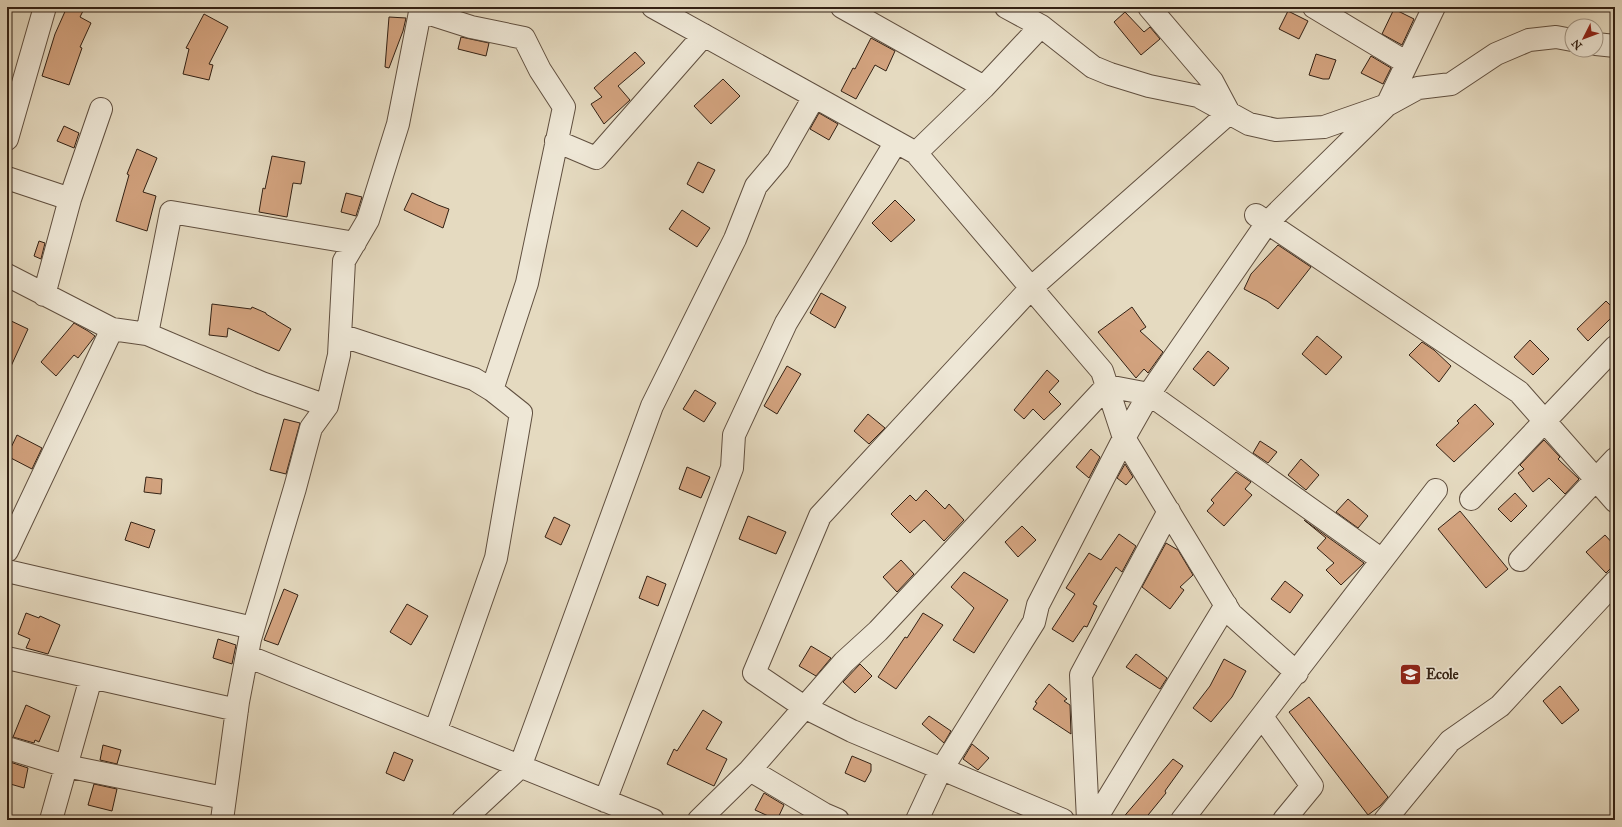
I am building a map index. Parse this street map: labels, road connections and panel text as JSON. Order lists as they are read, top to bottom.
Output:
{
  "places": {
    "school or university": ["Ecole"]
  },
  "north": "bottom left"
}
